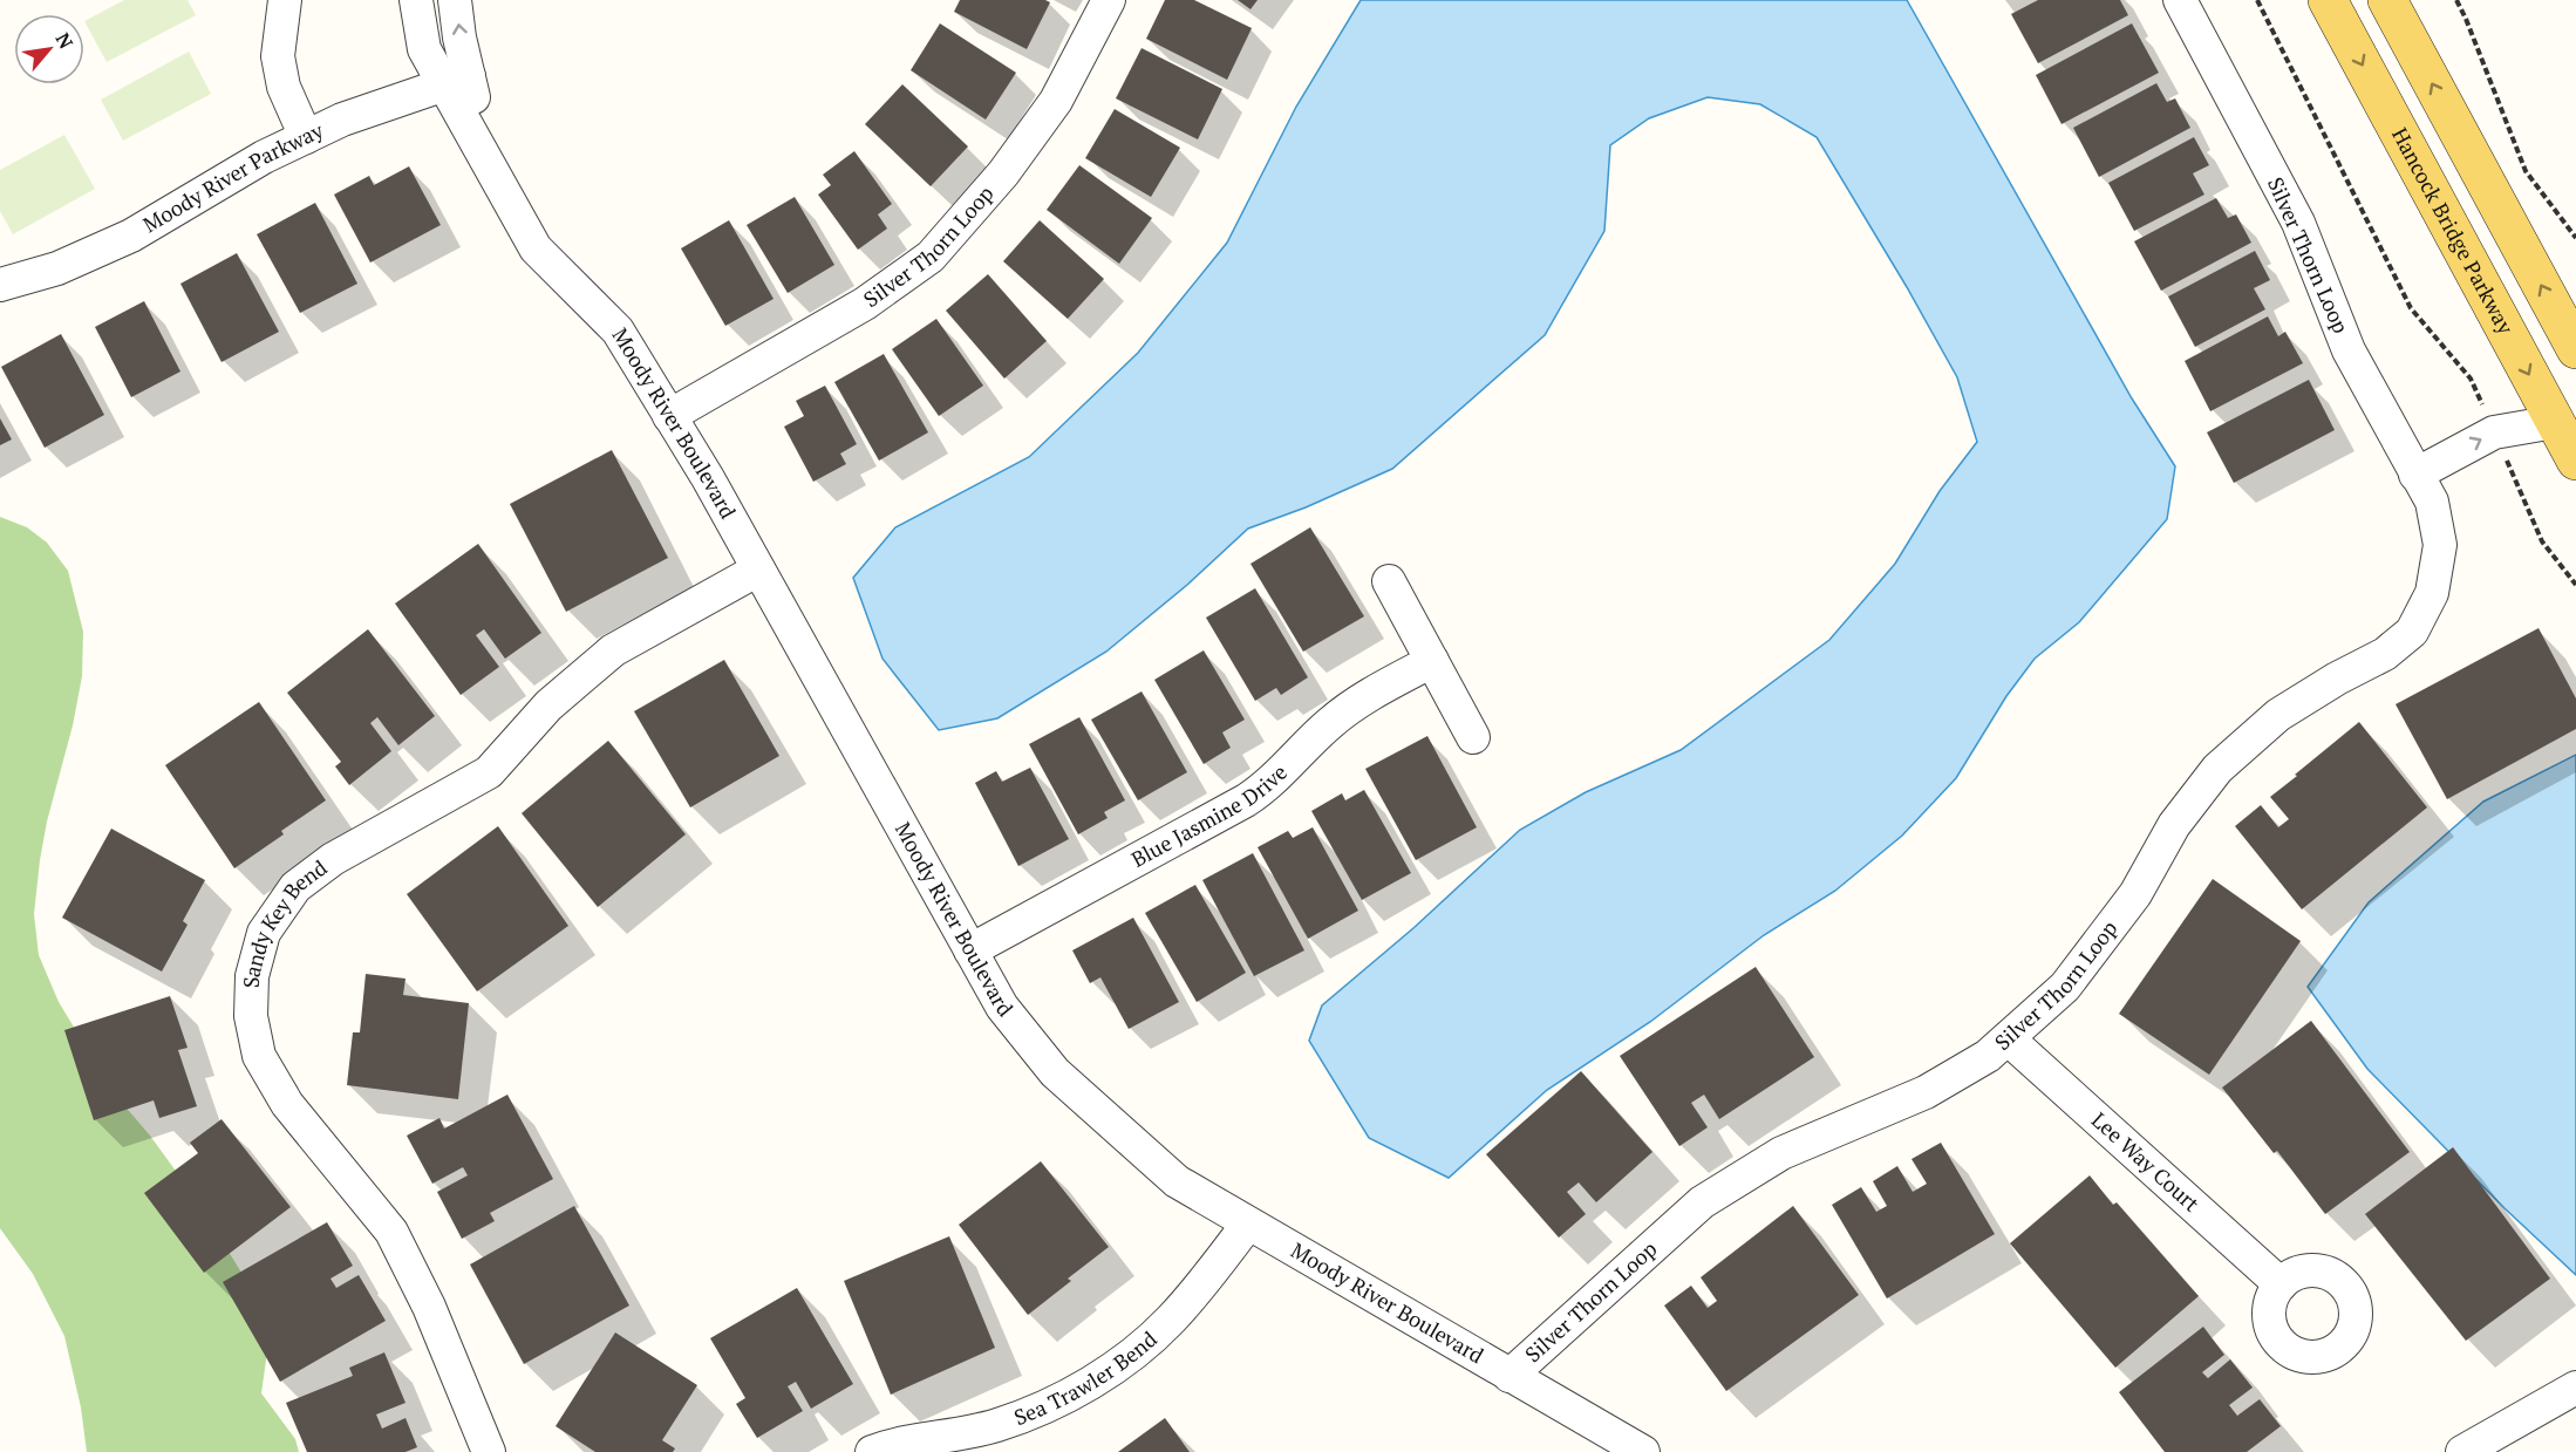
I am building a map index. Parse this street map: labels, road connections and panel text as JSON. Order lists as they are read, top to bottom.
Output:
{
  "streets": {
    "main road": ["Hancock Bridge Parkway"],
    "street": [
      "Moody River Parkway",
      "Silver Thorn Loop",
      "Moody River Boulevard",
      "Blue Jasmine Drive",
      "Sandy Key Bend",
      "Lee Way Court",
      "Sea Trawler Bend"
    ]
  },
  "crossings": [
    ["Moody River Parkway", "Moody River Boulevard"],
    ["Silver Thorn Loop", "Moody River Boulevard"],
    ["Silver Thorn Loop", "Lee Way Court"],
    ["Moody River Boulevard", "Blue Jasmine Drive"],
    ["Moody River Boulevard", "Sandy Key Bend"],
    ["Moody River Boulevard", "Sea Trawler Bend"]
  ],
  "north": "top right"
}
